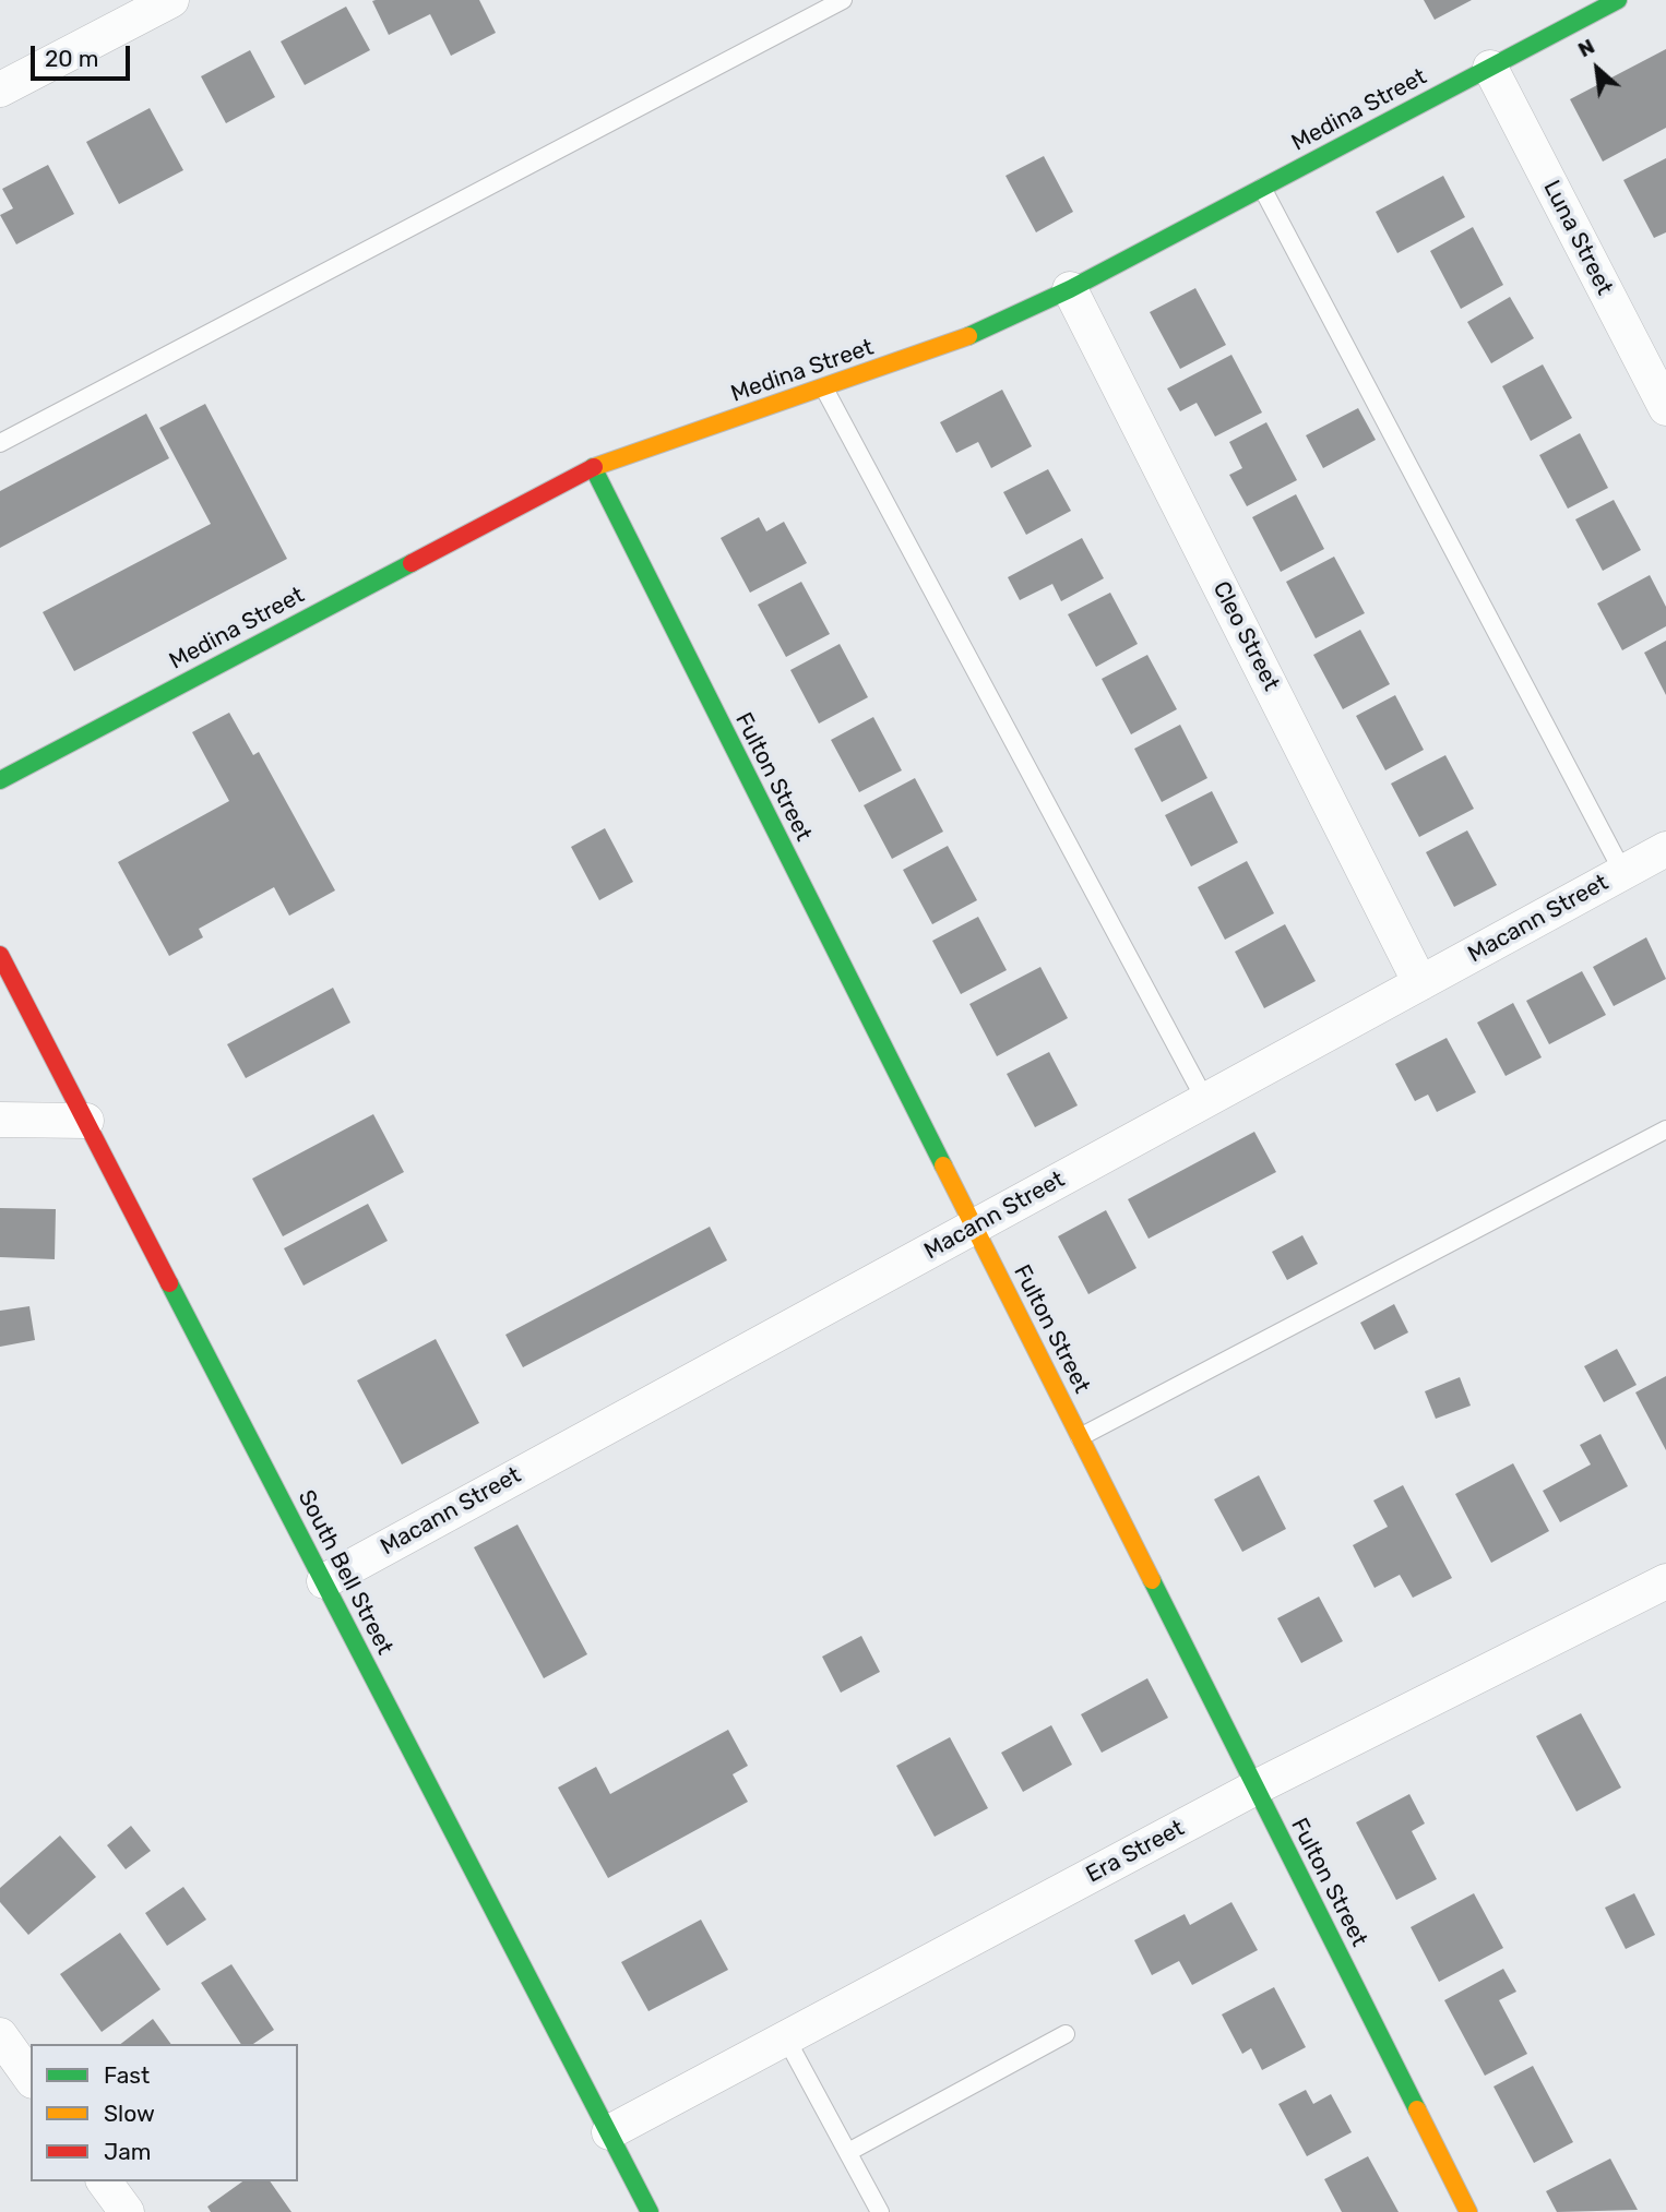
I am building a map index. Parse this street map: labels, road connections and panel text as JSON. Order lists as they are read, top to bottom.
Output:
{
  "streets": {
    "street": [
      "Medina Street",
      "Luna Street",
      "Cleo Street",
      "Fulton Street",
      "Macann Street",
      "South Bell Street",
      "Era Street"
    ]
  },
  "crossings": [
    ["Medina Street", "Luna Street"],
    ["Medina Street", "Cleo Street"],
    ["Medina Street", "Fulton Street"],
    ["Cleo Street", "Macann Street"],
    ["Fulton Street", "Macann Street"],
    ["Fulton Street", "Era Street"],
    ["Macann Street", "South Bell Street"],
    ["South Bell Street", "Era Street"]
  ],
  "legend": ["Fast", "Slow", "Jam"],
  "scale_bar": "20 m",
  "north": "top left"
}
